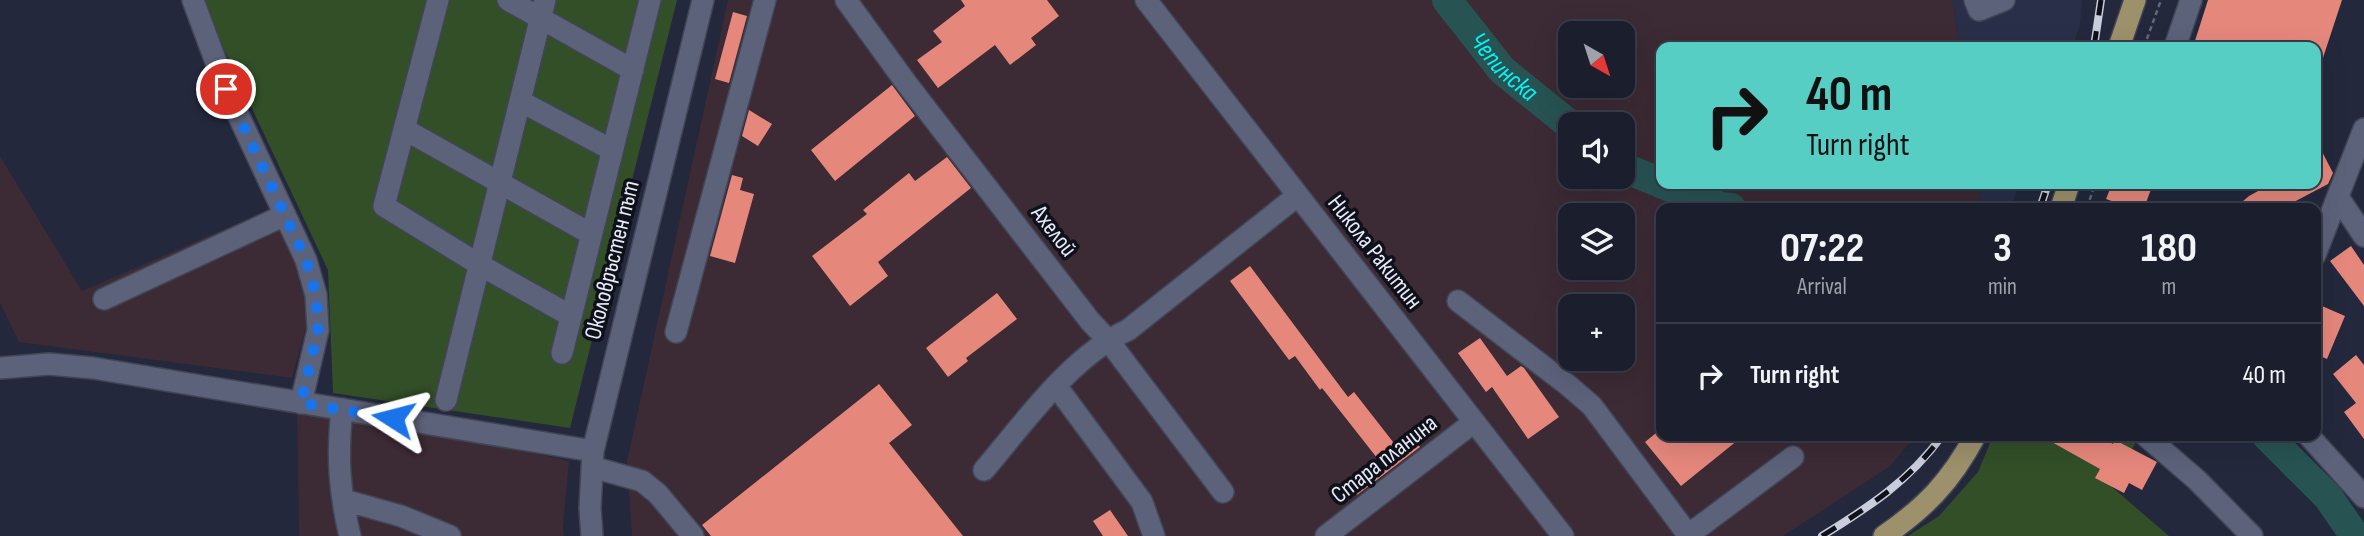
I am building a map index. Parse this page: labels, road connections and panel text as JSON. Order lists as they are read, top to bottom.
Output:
{
  "streets": {
    "street": [
      "Ахелой",
      "Никола Ракитин",
      "Околовръстен път",
      "Стара планина"
    ]
  },
  "crossings": [
    ["Никола Ракитин", "Стара планина"]
  ],
  "water": ["Чепинска"],
  "north": "bottom right",
  "page": {
    "map_buttons": "+",
    "turn": ["40 m", "Turn right"],
    "eta": [
      "07:22",
      "Arrival",
      "3",
      "min",
      "180",
      "m"
    ],
    "list": [
      {
        "name": "Turn right",
        "value": "40 m"
      }
    ]
  }
}
